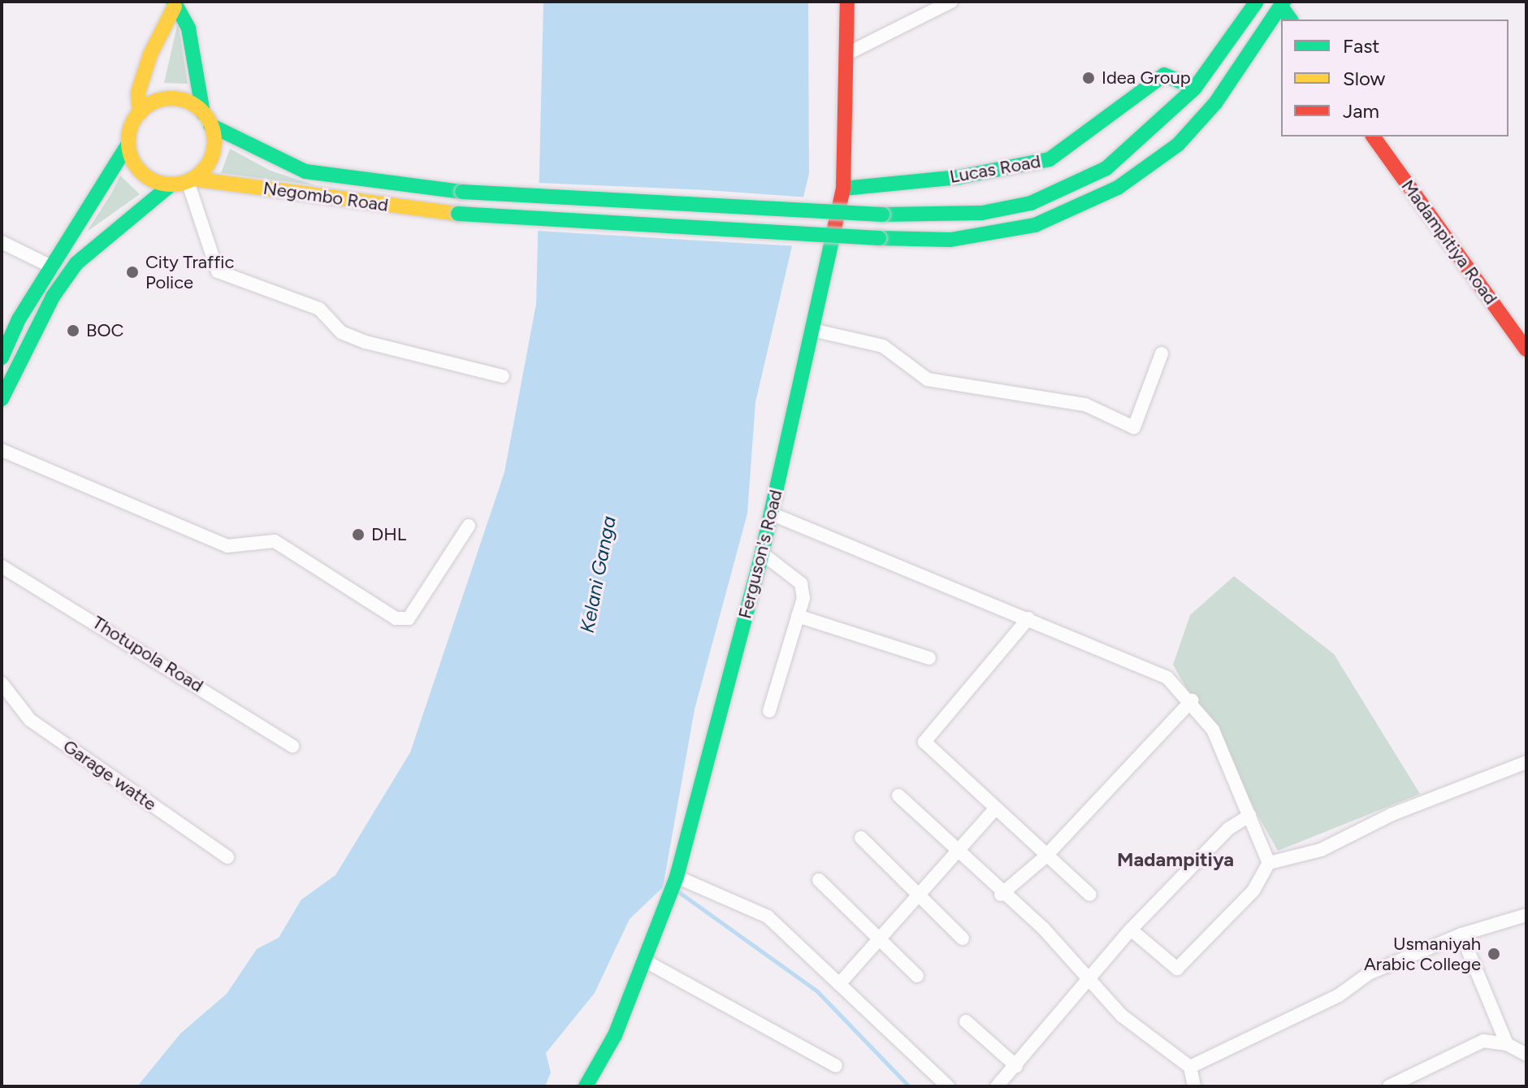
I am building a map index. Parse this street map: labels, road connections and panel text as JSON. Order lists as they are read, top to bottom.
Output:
{
  "streets": {
    "main road": [
      "Lucas Road",
      "Negombo Road",
      "Madampitiya Road",
      "Ferguson's Road"
    ],
    "street": ["Thotupola Road", "Garage watte"]
  },
  "crossings": [
    ["Lucas Road", "Negombo Road"],
    ["Lucas Road", "Ferguson's Road"]
  ],
  "districts": ["Madampitiya"],
  "water": ["Kelani Ganga"],
  "places": [
    "Idea Group",
    "City Traffic Police",
    "BOC",
    "DHL",
    "Usmaniyah Arabic College"
  ],
  "legend": ["Fast", "Slow", "Jam"]
}
